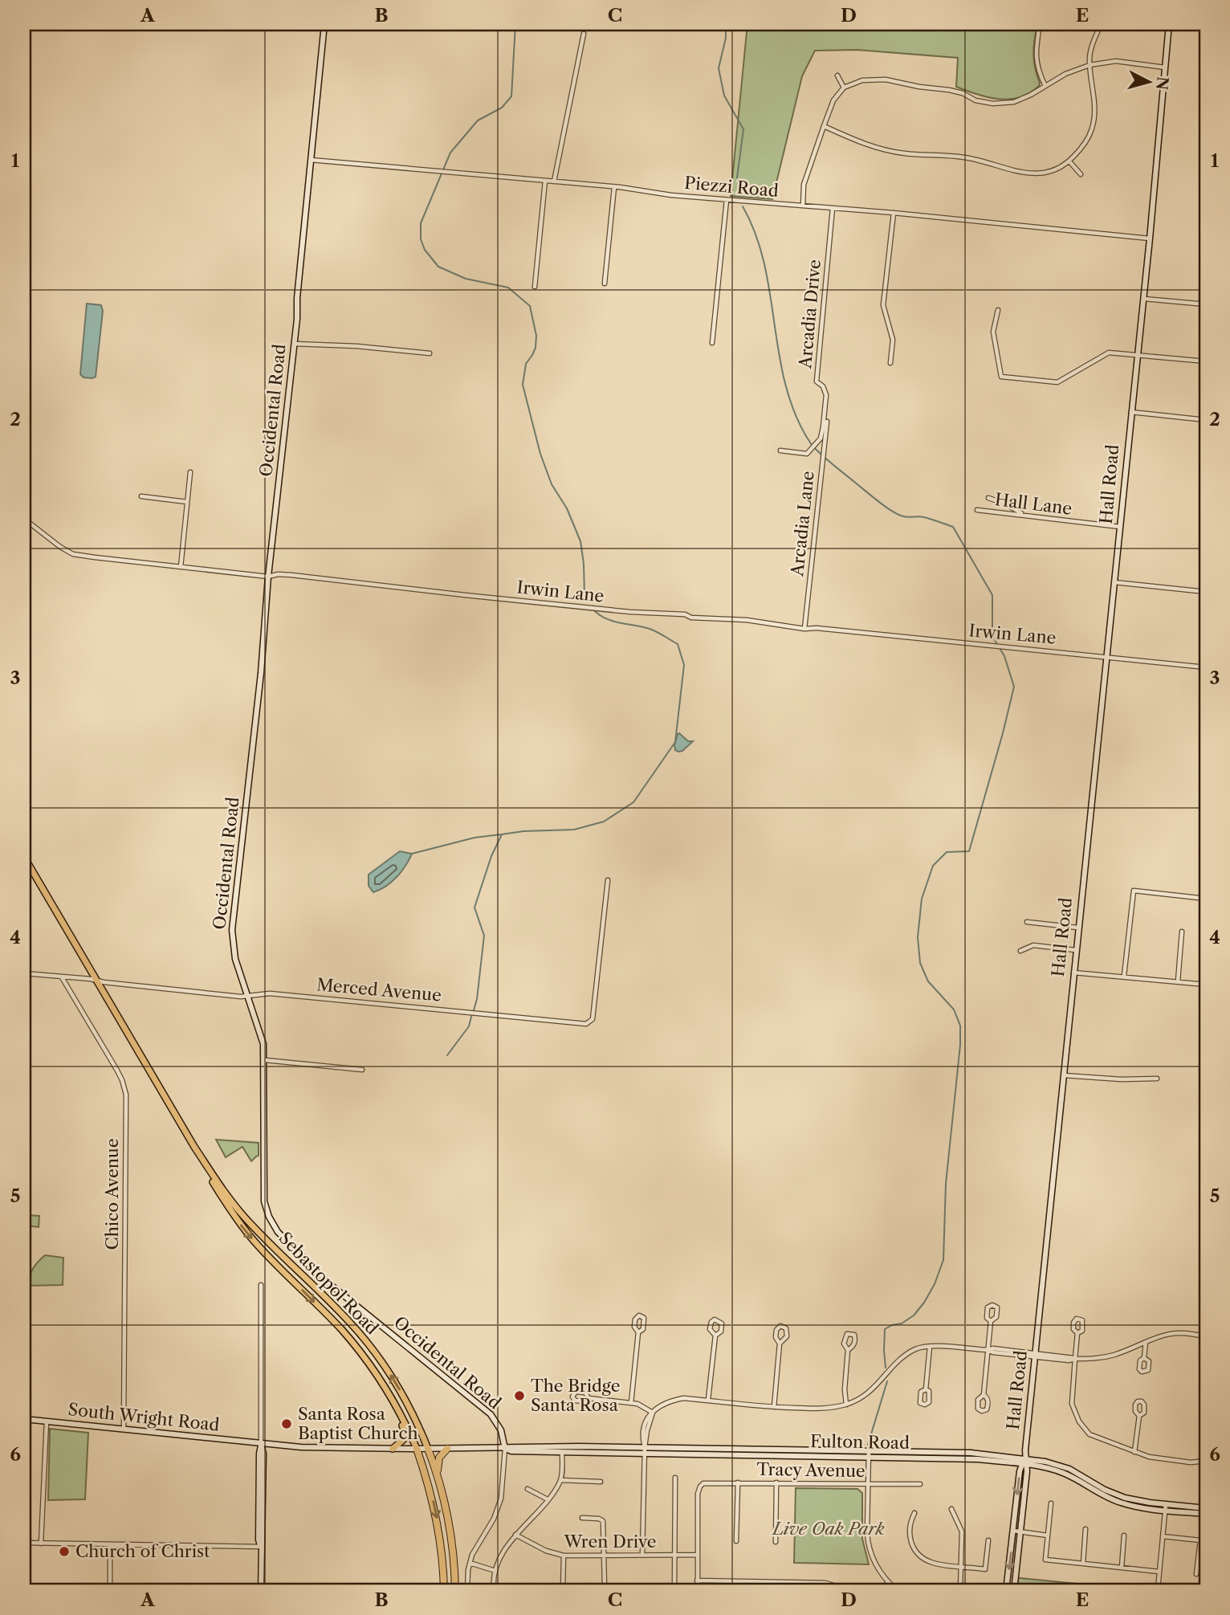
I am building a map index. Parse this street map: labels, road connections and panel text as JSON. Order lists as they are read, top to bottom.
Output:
{
  "streets": {
    "main road": ["Sebastopol Road"],
    "street": [
      "Piezzi Road",
      "Arcadia Drive",
      "Occidental Road",
      "Hall Road",
      "Hall Lane",
      "Arcadia Lane",
      "Irwin Lane",
      "Merced Avenue",
      "Chico Avenue",
      "South Wright Road",
      "Fulton Road",
      "Tracy Avenue",
      "Wren Drive"
    ]
  },
  "crossings": [
    ["Piezzi Road", "Arcadia Drive"],
    ["Piezzi Road", "Occidental Road"],
    ["Piezzi Road", "Hall Road"],
    ["Occidental Road", "Irwin Lane"],
    ["Occidental Road", "Merced Avenue"],
    ["Occidental Road", "Fulton Road"],
    ["Hall Road", "Hall Lane"],
    ["Hall Road", "Irwin Lane"],
    ["Hall Road", "Fulton Road"],
    ["Arcadia Lane", "Irwin Lane"],
    ["Merced Avenue", "Chico Avenue"],
    ["Merced Avenue", "Sebastopol Road"],
    ["Chico Avenue", "South Wright Road"],
    ["Sebastopol Road", "Fulton Road"],
    ["South Wright Road", "Fulton Road"],
    ["Tracy Avenue", "Wren Drive"]
  ],
  "parks": ["Live Oak Park"],
  "places": ["The Bridge Santa Rosa", "Santa Rosa Baptist Church", "Church of Christ"],
  "north": "right",
  "grid": {
    "columns": [
      "A",
      "B",
      "C",
      "D",
      "E"
    ],
    "rows": [
      "1",
      "2",
      "3",
      "4",
      "5",
      "6"
    ]
  }
}
